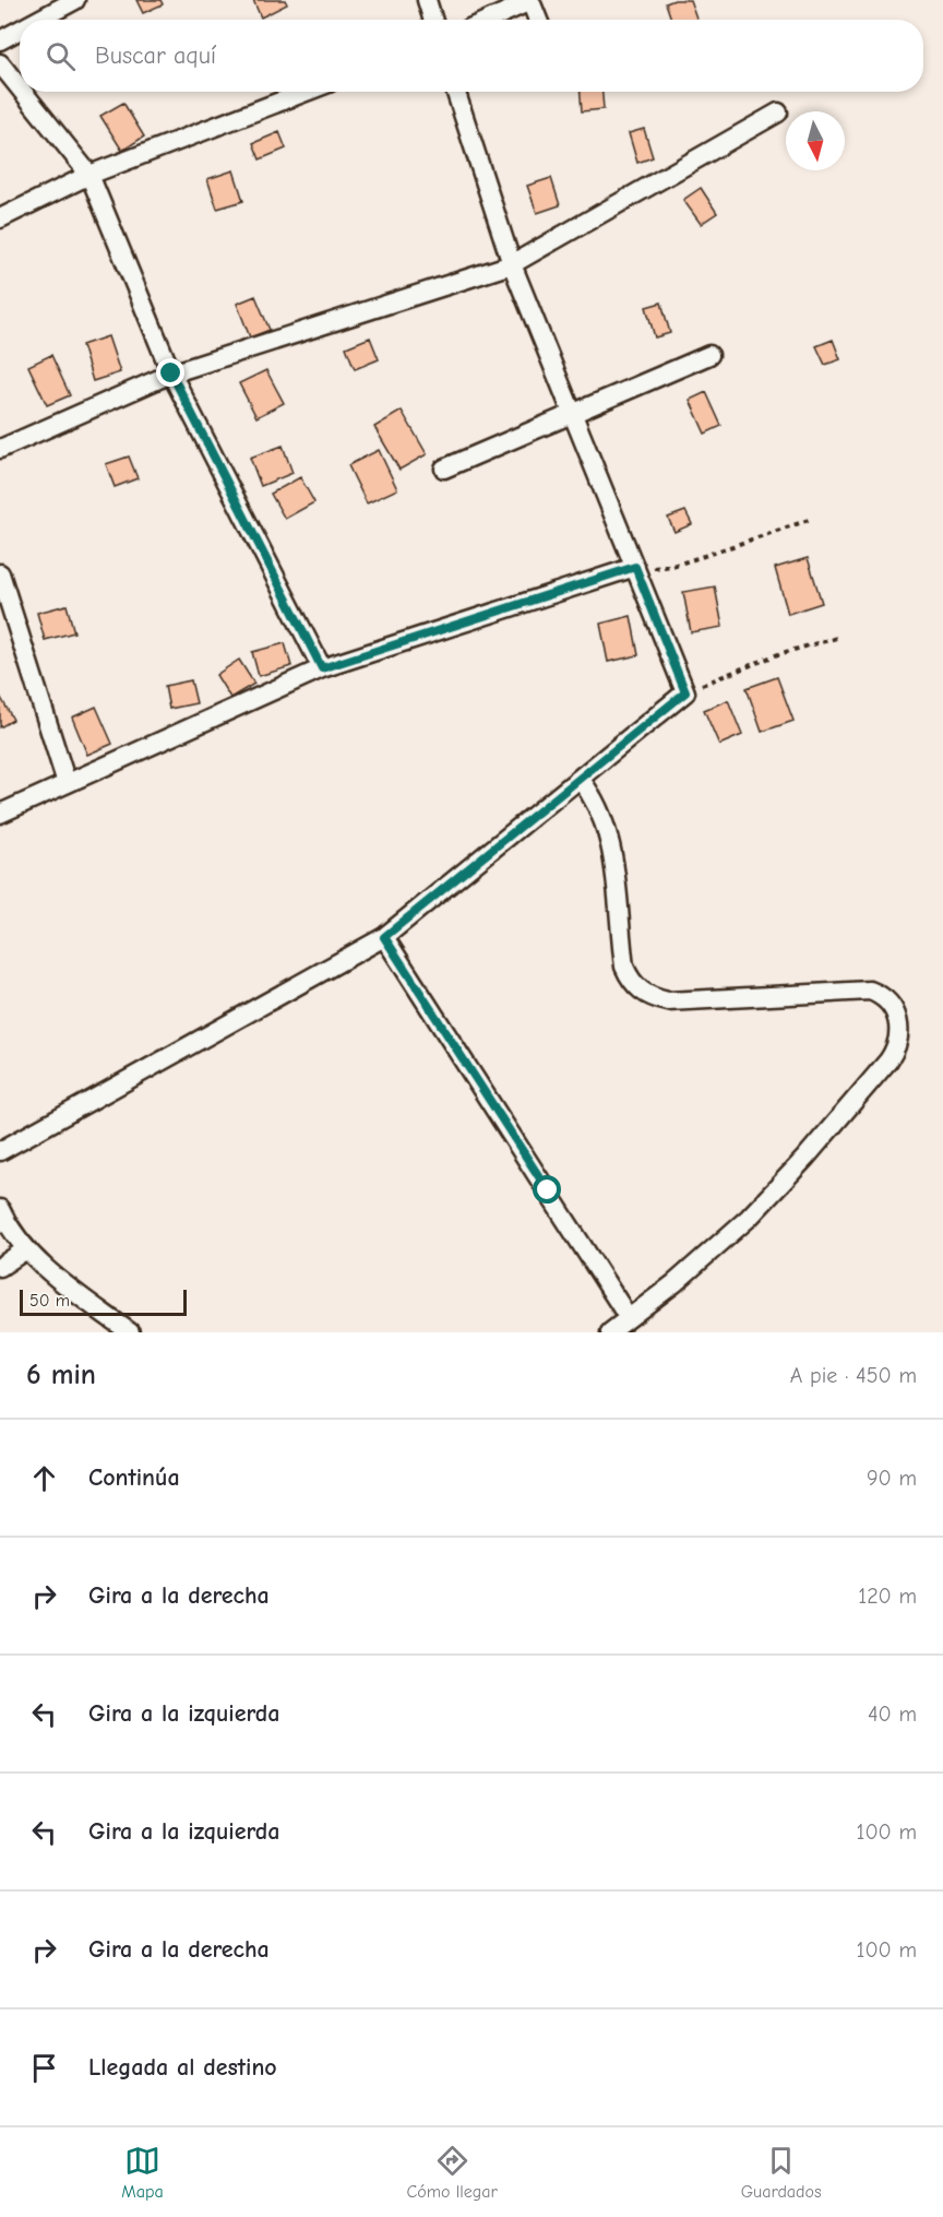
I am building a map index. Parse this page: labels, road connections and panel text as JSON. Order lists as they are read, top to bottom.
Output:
{
  "scale_bar": "50 m",
  "north": "bottom",
  "page": {
    "search": "Buscar aquí",
    "scale": "50 m",
    "heading": ["6 min", "A pie · 450 m"],
    "list": [
      ["Continúa", "90 m"],
      ["Gira a la derecha", "120 m"],
      ["Gira a la izquierda", "40 m"],
      ["Gira a la izquierda", "100 m"],
      ["Gira a la derecha", "100 m"],
      "Llegada al destino"
    ],
    "nav": ["Mapa", "Cómo llegar", "Guardados"]
  }
}
